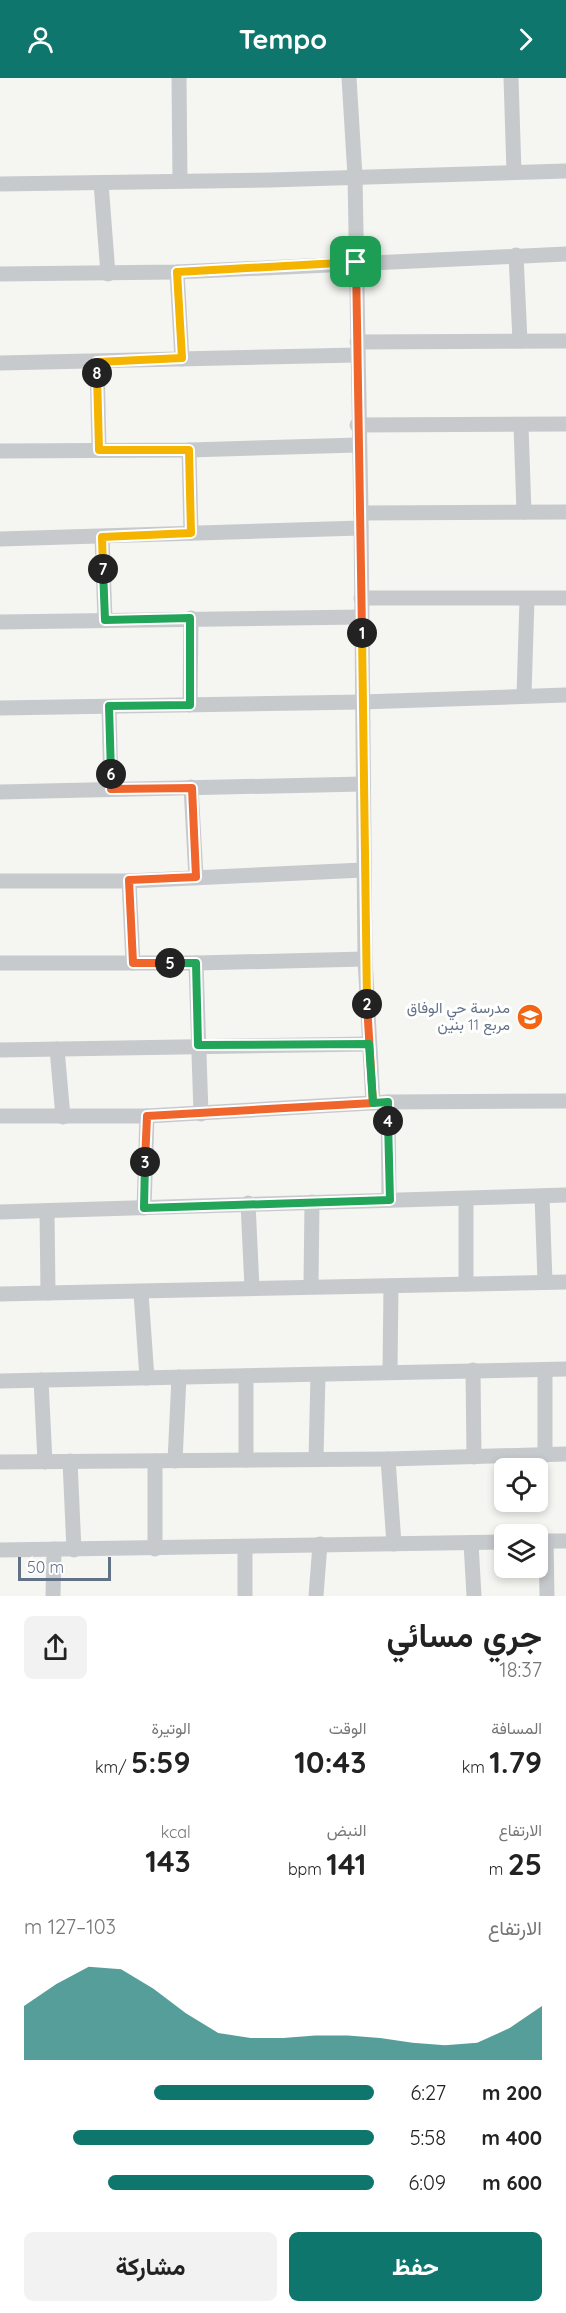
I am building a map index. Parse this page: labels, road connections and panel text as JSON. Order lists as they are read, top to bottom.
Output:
{
  "places": {
    "school or university": ["مدرسة حي الوفاق مربع 11 بنين"]
  },
  "scale_bar": "50 m",
  "page": {
    "header": "Tempo",
    "pins": [
      "8",
      "7",
      "1",
      "6",
      "5",
      "2",
      "4",
      "3"
    ],
    "scale": "50 m",
    "heading": ["جري مسائي", "18:37"],
    "stats": [
      ["المسافة", "1.79 km"],
      ["الوقت", "10:43"],
      ["الوتيرة", "5:59 /km"],
      ["الارتفاع", "25 m"],
      ["النبض", "141 bpm"],
      ["kcal", "143"]
    ],
    "chart": ["الارتفاع", "103–127 m"],
    "list": [
      {
        "name": "200 m",
        "note": "6:27"
      },
      {
        "name": "400 m",
        "note": "5:58"
      },
      {
        "name": "600 m",
        "note": "6:09"
      }
    ],
    "buttons": ["حفظ", "مشاركة"]
  }
}
